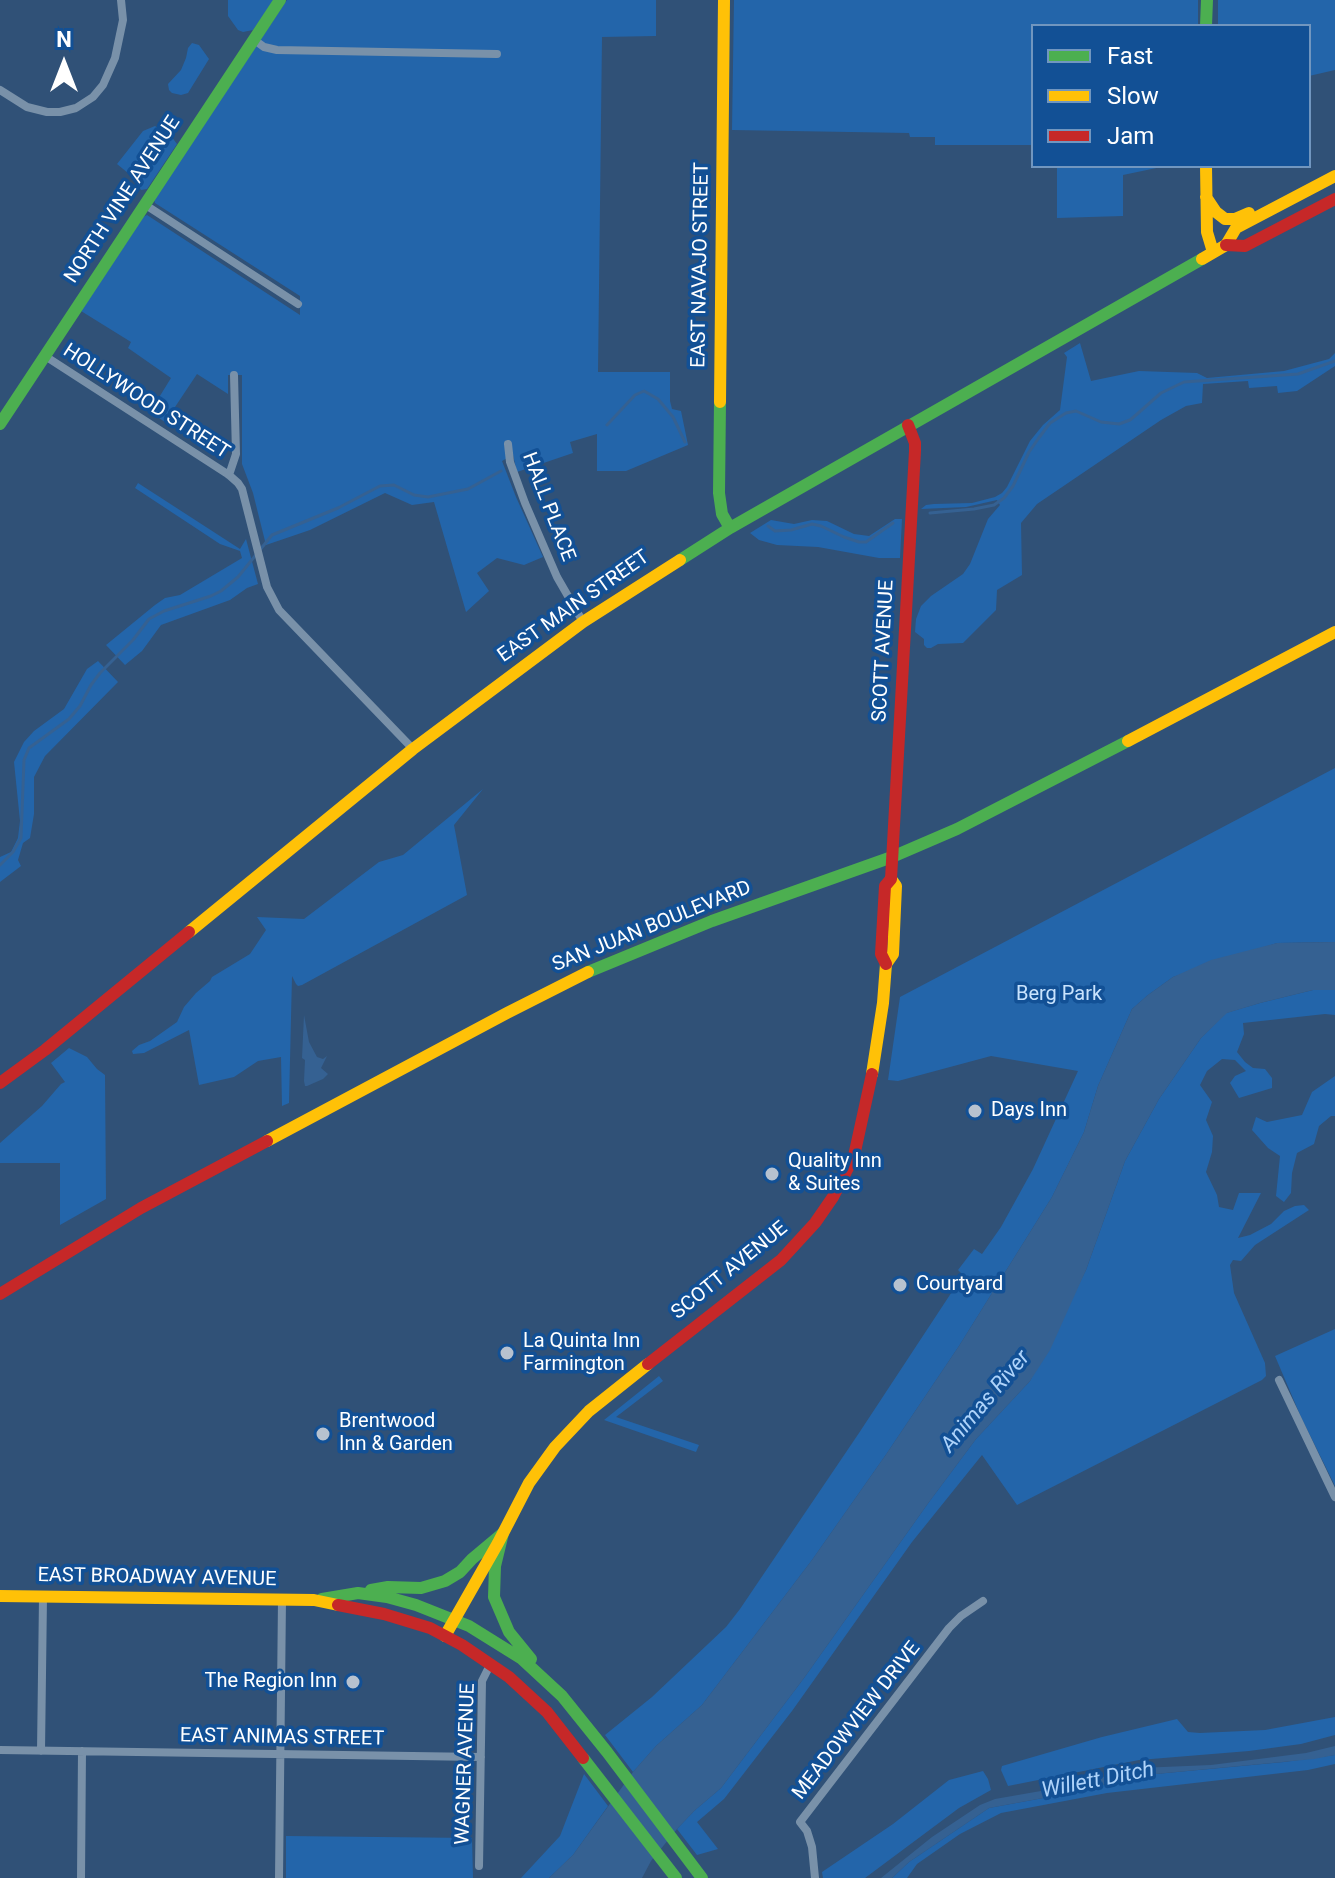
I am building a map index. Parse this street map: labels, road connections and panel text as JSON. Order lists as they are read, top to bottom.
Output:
{
  "streets": {
    "main road": [
      "NORTH VINE AVENUE",
      "EAST NAVAJO STREET",
      "EAST MAIN STREET",
      "SCOTT AVENUE",
      "SAN JUAN BOULEVARD",
      "EAST BROADWAY AVENUE"
    ],
    "street": [
      "HOLLYWOOD STREET",
      "HALL PLACE",
      "MEADOWVIEW DRIVE",
      "EAST ANIMAS STREET",
      "WAGNER AVENUE"
    ]
  },
  "crossings": [
    ["NORTH VINE AVENUE", "HOLLYWOOD STREET"],
    ["EAST NAVAJO STREET", "EAST MAIN STREET"],
    ["HALL PLACE", "EAST MAIN STREET"],
    ["EAST MAIN STREET", "SCOTT AVENUE"],
    ["SCOTT AVENUE", "SAN JUAN BOULEVARD"],
    ["SCOTT AVENUE", "EAST BROADWAY AVENUE"],
    ["EAST BROADWAY AVENUE", "WAGNER AVENUE"],
    ["EAST ANIMAS STREET", "WAGNER AVENUE"]
  ],
  "water": ["Animas River", "Willett Ditch"],
  "parks": ["Berg Park"],
  "places": [
    "Days Inn",
    "Quality Inn & Suites",
    "Courtyard",
    "La Quinta Inn Farmington",
    "Brentwood Inn & Garden",
    "The Region Inn"
  ],
  "legend": ["Fast", "Slow", "Jam"],
  "north": "top"
}
